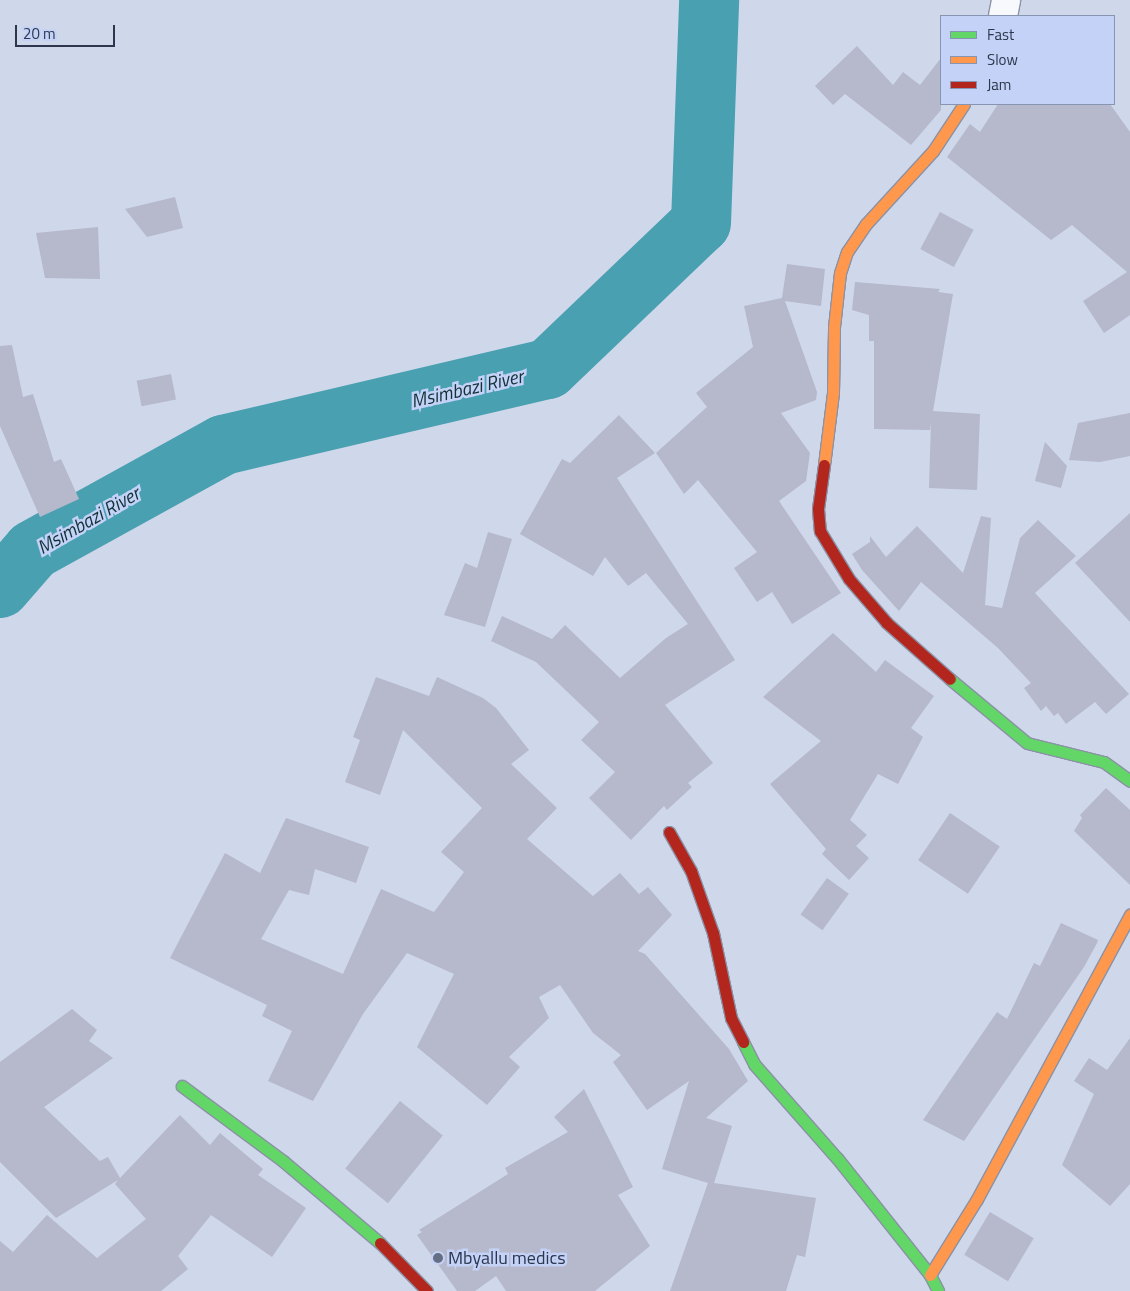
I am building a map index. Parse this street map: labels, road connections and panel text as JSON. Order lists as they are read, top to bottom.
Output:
{
  "water": ["Msimbazi River"],
  "places": ["Mbyallu medics"],
  "legend": ["Fast", "Slow", "Jam"],
  "scale_bar": "20 m"
}
